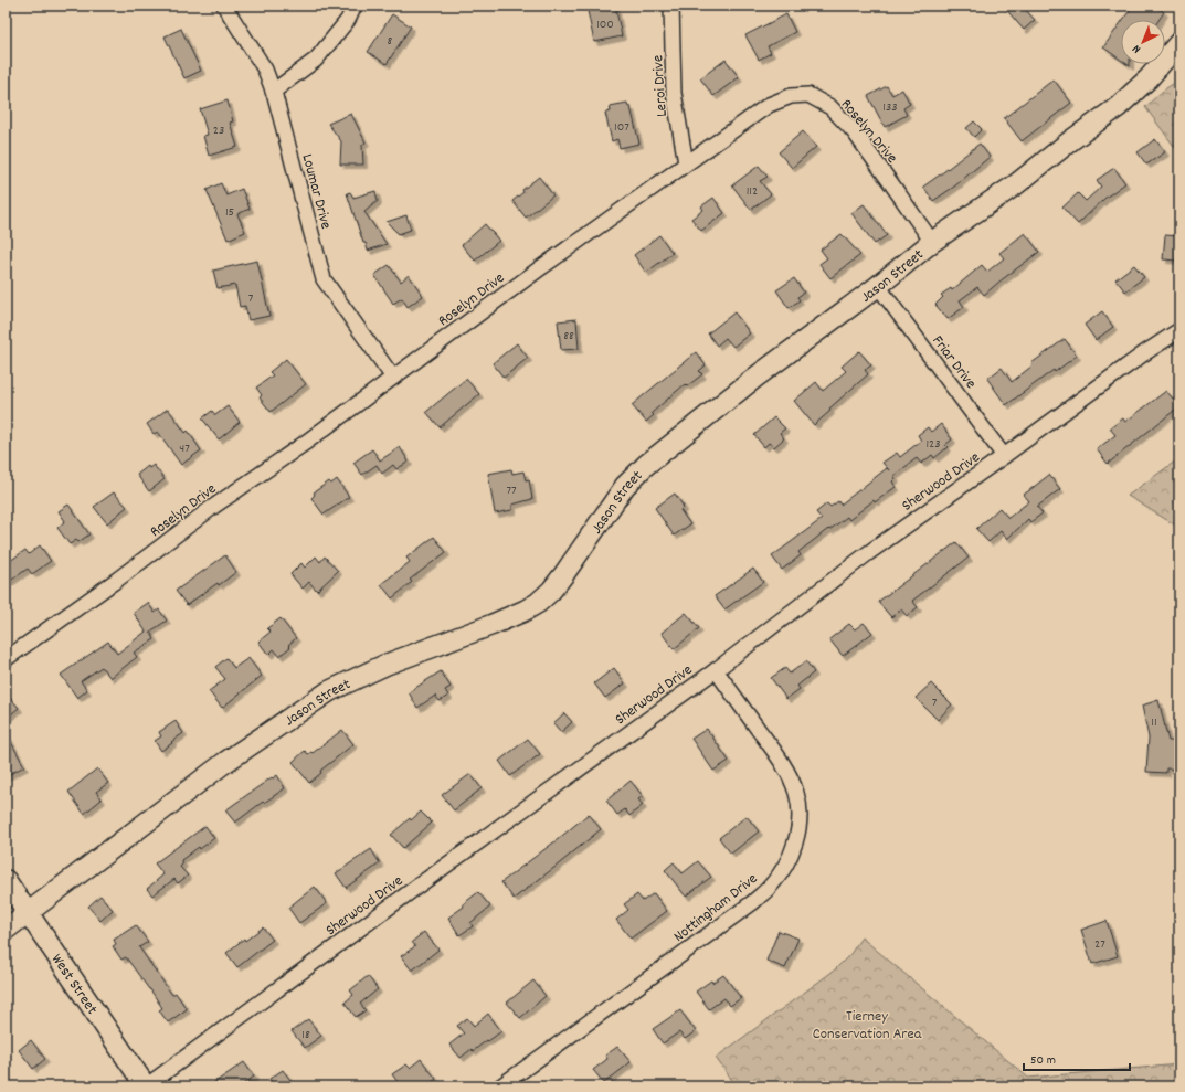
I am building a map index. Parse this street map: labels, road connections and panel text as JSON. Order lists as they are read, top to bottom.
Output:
{
  "streets": {
    "street": [
      "Leroi Drive",
      "Roselyn Drive",
      "Loumar Drive",
      "Jason Street",
      "Friar Drive",
      "Sherwood Drive",
      "Nottingham Drive",
      "West Street"
    ]
  },
  "crossings": [
    ["Leroi Drive", "Roselyn Drive"],
    ["Roselyn Drive", "Loumar Drive"],
    ["Roselyn Drive", "Jason Street"],
    ["Jason Street", "Friar Drive"],
    ["Jason Street", "West Street"],
    ["Friar Drive", "Sherwood Drive"],
    ["Sherwood Drive", "Nottingham Drive"],
    ["Sherwood Drive", "West Street"]
  ],
  "parks": ["Tierney Conservation Area"],
  "house_numbers": [
    "100",
    "8",
    "133",
    "107",
    "23",
    "112",
    "15",
    "7",
    "88",
    "123",
    "47",
    "77",
    "7",
    "11",
    "27",
    "18"
  ],
  "scale_bar": "50 m",
  "north": "bottom left"
}
